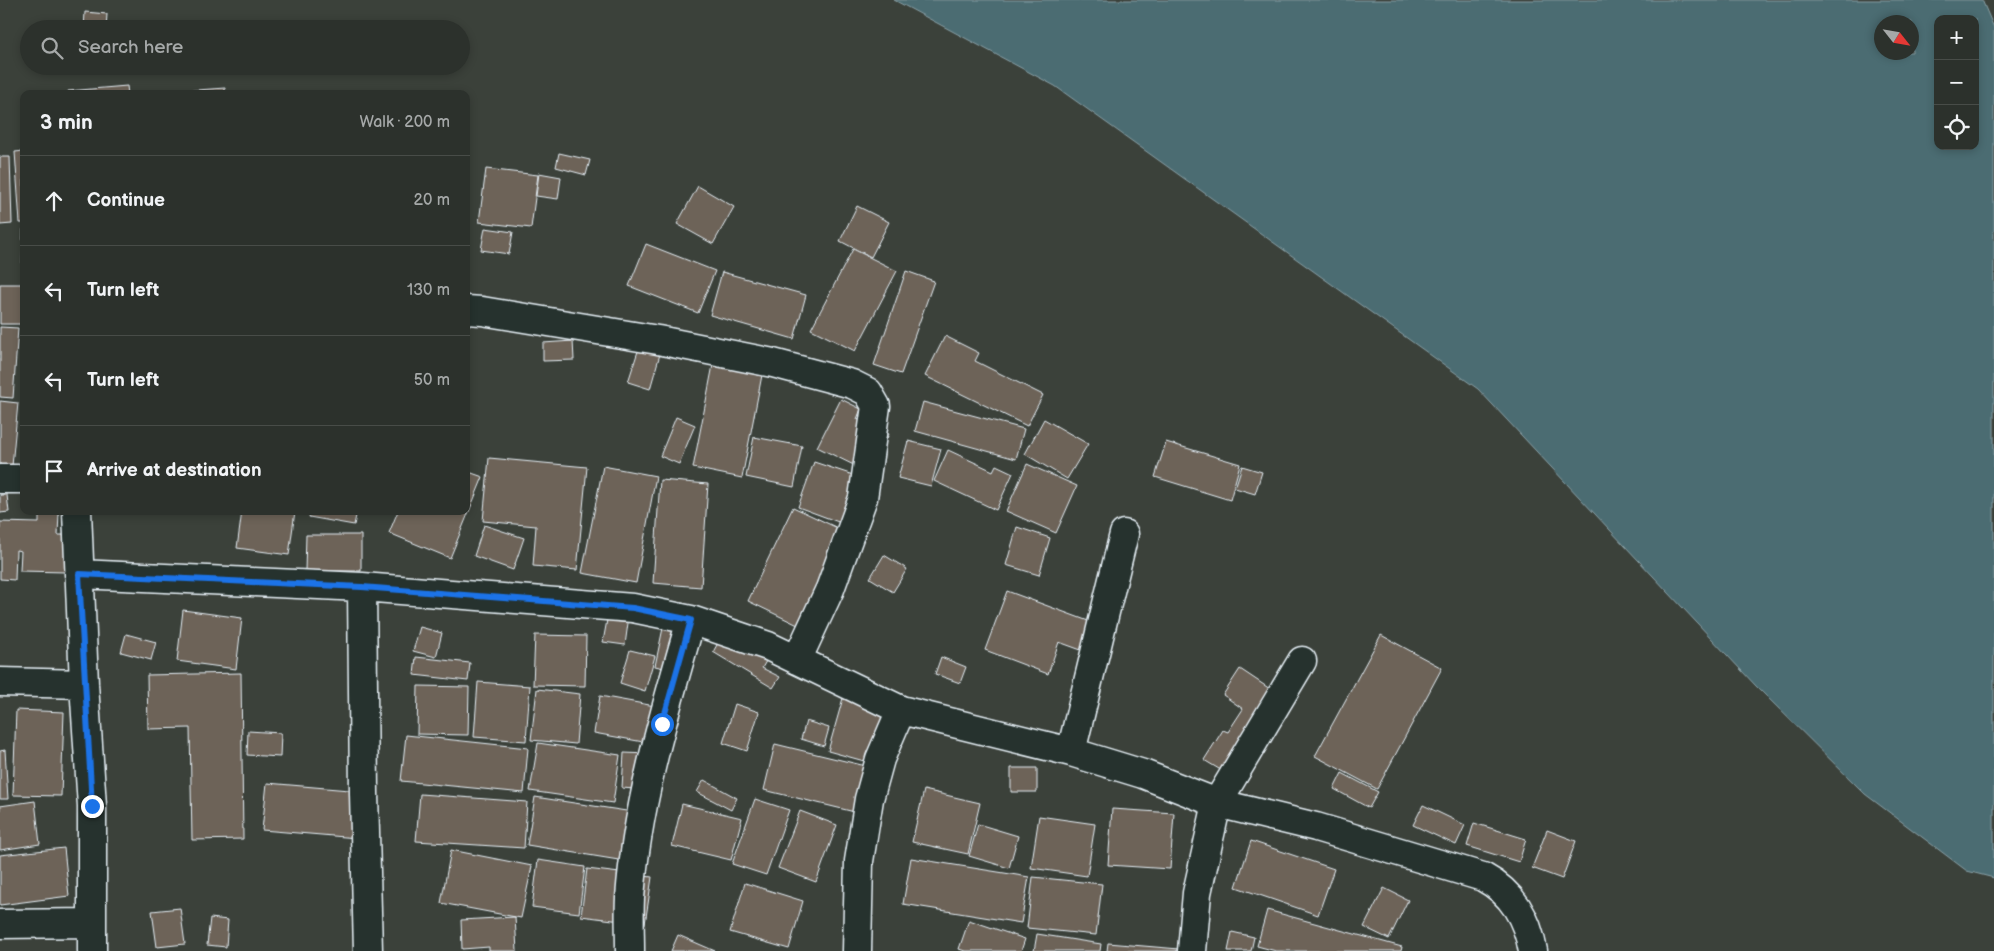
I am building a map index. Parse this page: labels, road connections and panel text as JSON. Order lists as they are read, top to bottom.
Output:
{
  "north": "bottom right",
  "page": {
    "map_buttons": ["+", "−"],
    "search": "Search here",
    "heading": ["3 min", "Walk · 200 m"],
    "list": [
      ["Continue", "20 m"],
      ["Turn left", "130 m"],
      ["Turn left", "50 m"],
      "Arrive at destination"
    ]
  }
}
